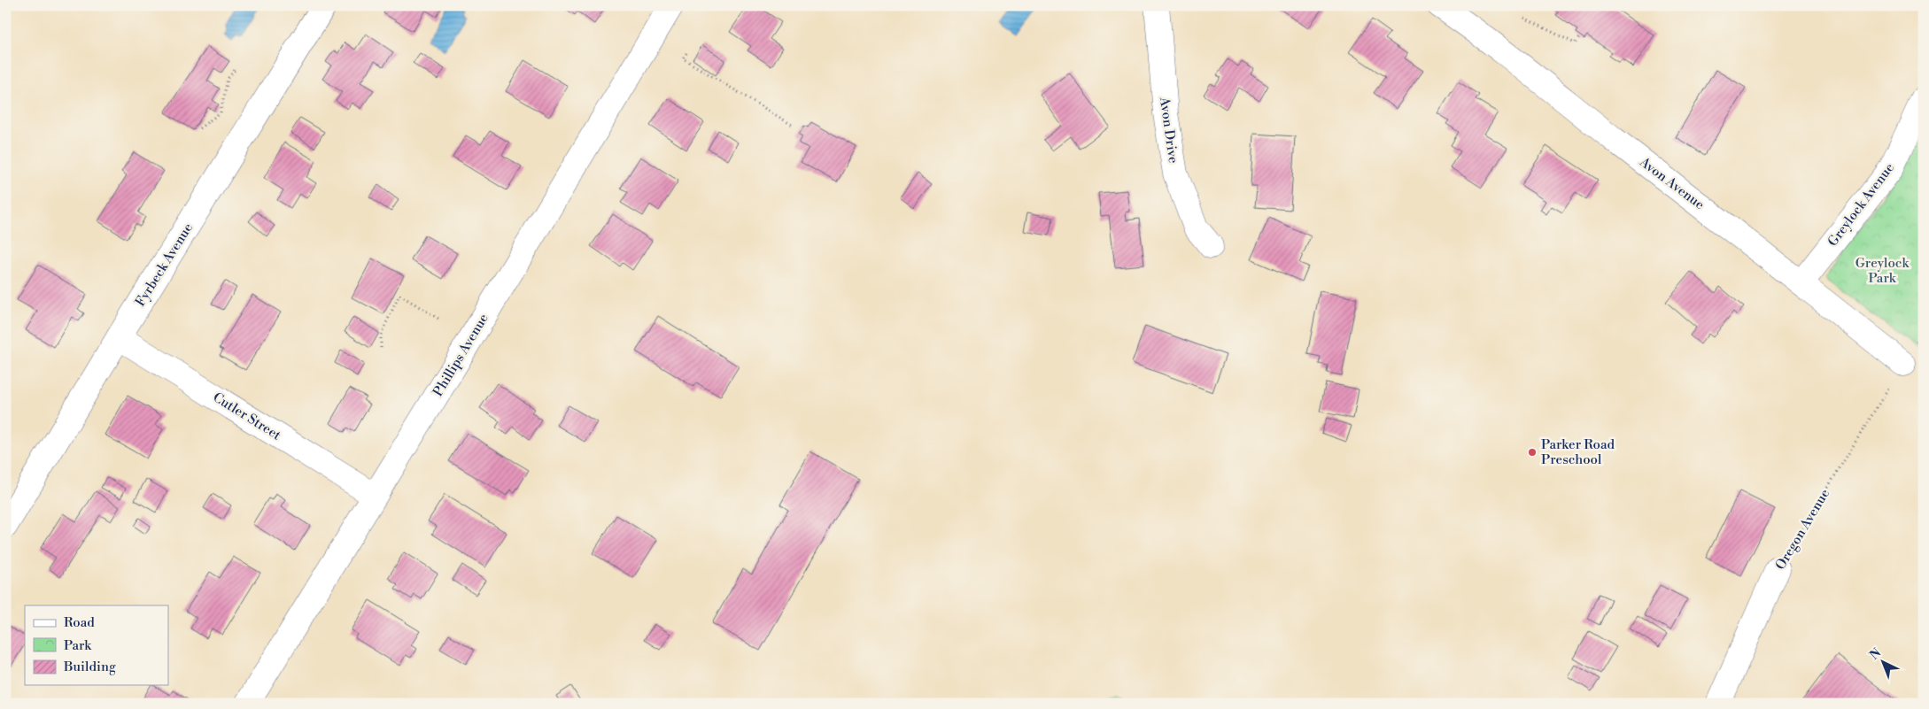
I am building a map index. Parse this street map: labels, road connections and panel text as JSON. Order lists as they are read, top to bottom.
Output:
{
  "streets": {
    "street": [
      "Avon Drive",
      "Avon Avenue",
      "Greylock Avenue",
      "Fyrbeck Avenue",
      "Phillips Avenue",
      "Cutler Street",
      "Oregon Avenue"
    ]
  },
  "crossings": [
    ["Avon Avenue", "Greylock Avenue"],
    ["Avon Avenue", "Oregon Avenue"],
    ["Fyrbeck Avenue", "Cutler Street"],
    ["Phillips Avenue", "Cutler Street"]
  ],
  "parks": ["Greylock Park"],
  "places": ["Parker Road Preschool"],
  "legend": ["Road", "Park", "Building"],
  "north": "top left"
}
